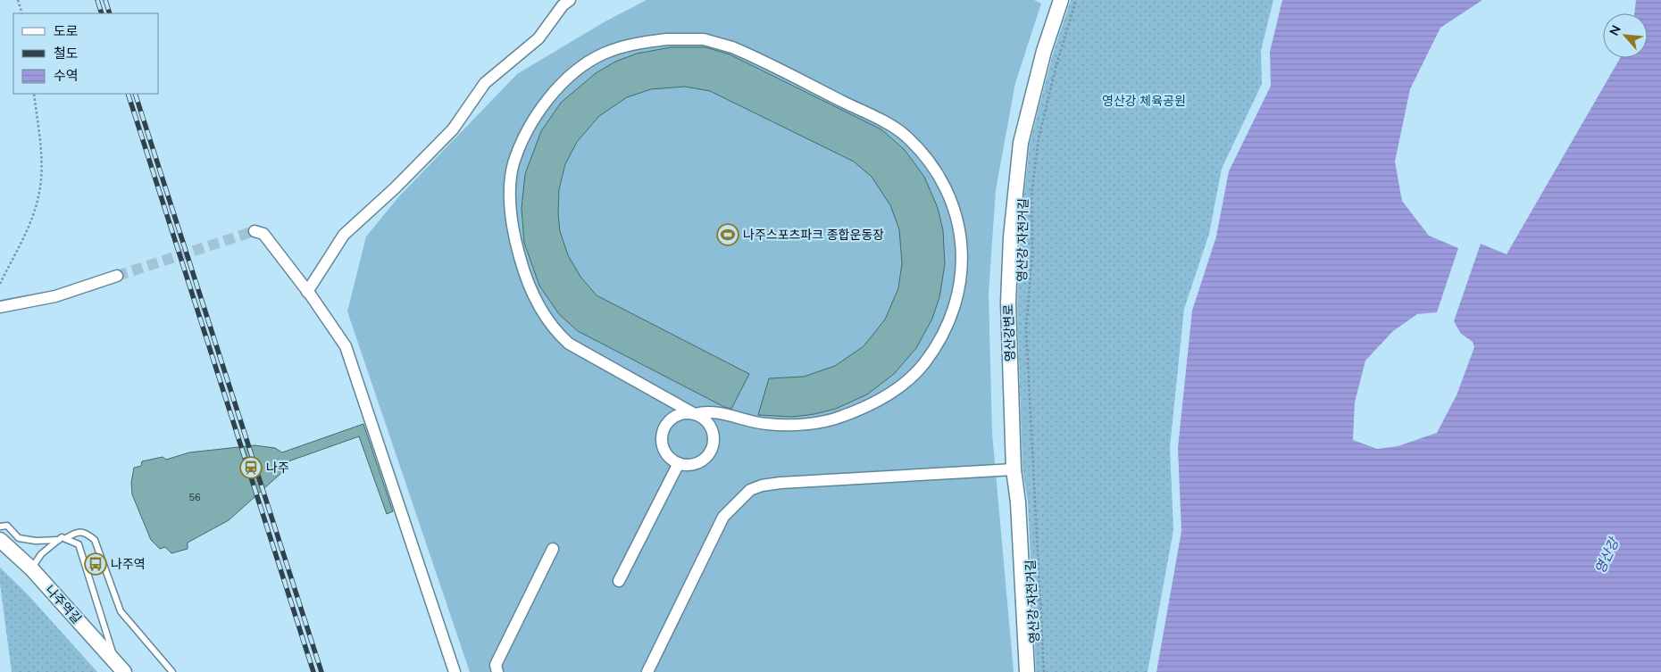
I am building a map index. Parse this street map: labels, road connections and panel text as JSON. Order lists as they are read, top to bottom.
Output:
{
  "streets": {
    "street": ["영산강변로", "나주역길"],
    "path": ["영산강 자전거길"]
  },
  "water": ["영산강"],
  "parks": ["영산강 체육공원"],
  "places": {
    "sports": ["나주스포츠파크 종합운동장"],
    "station": ["나주"],
    "bus stop": ["나주역"]
  },
  "house_numbers": ["56"],
  "legend": ["도로", "철도", "수역"],
  "north": "top left"
}
